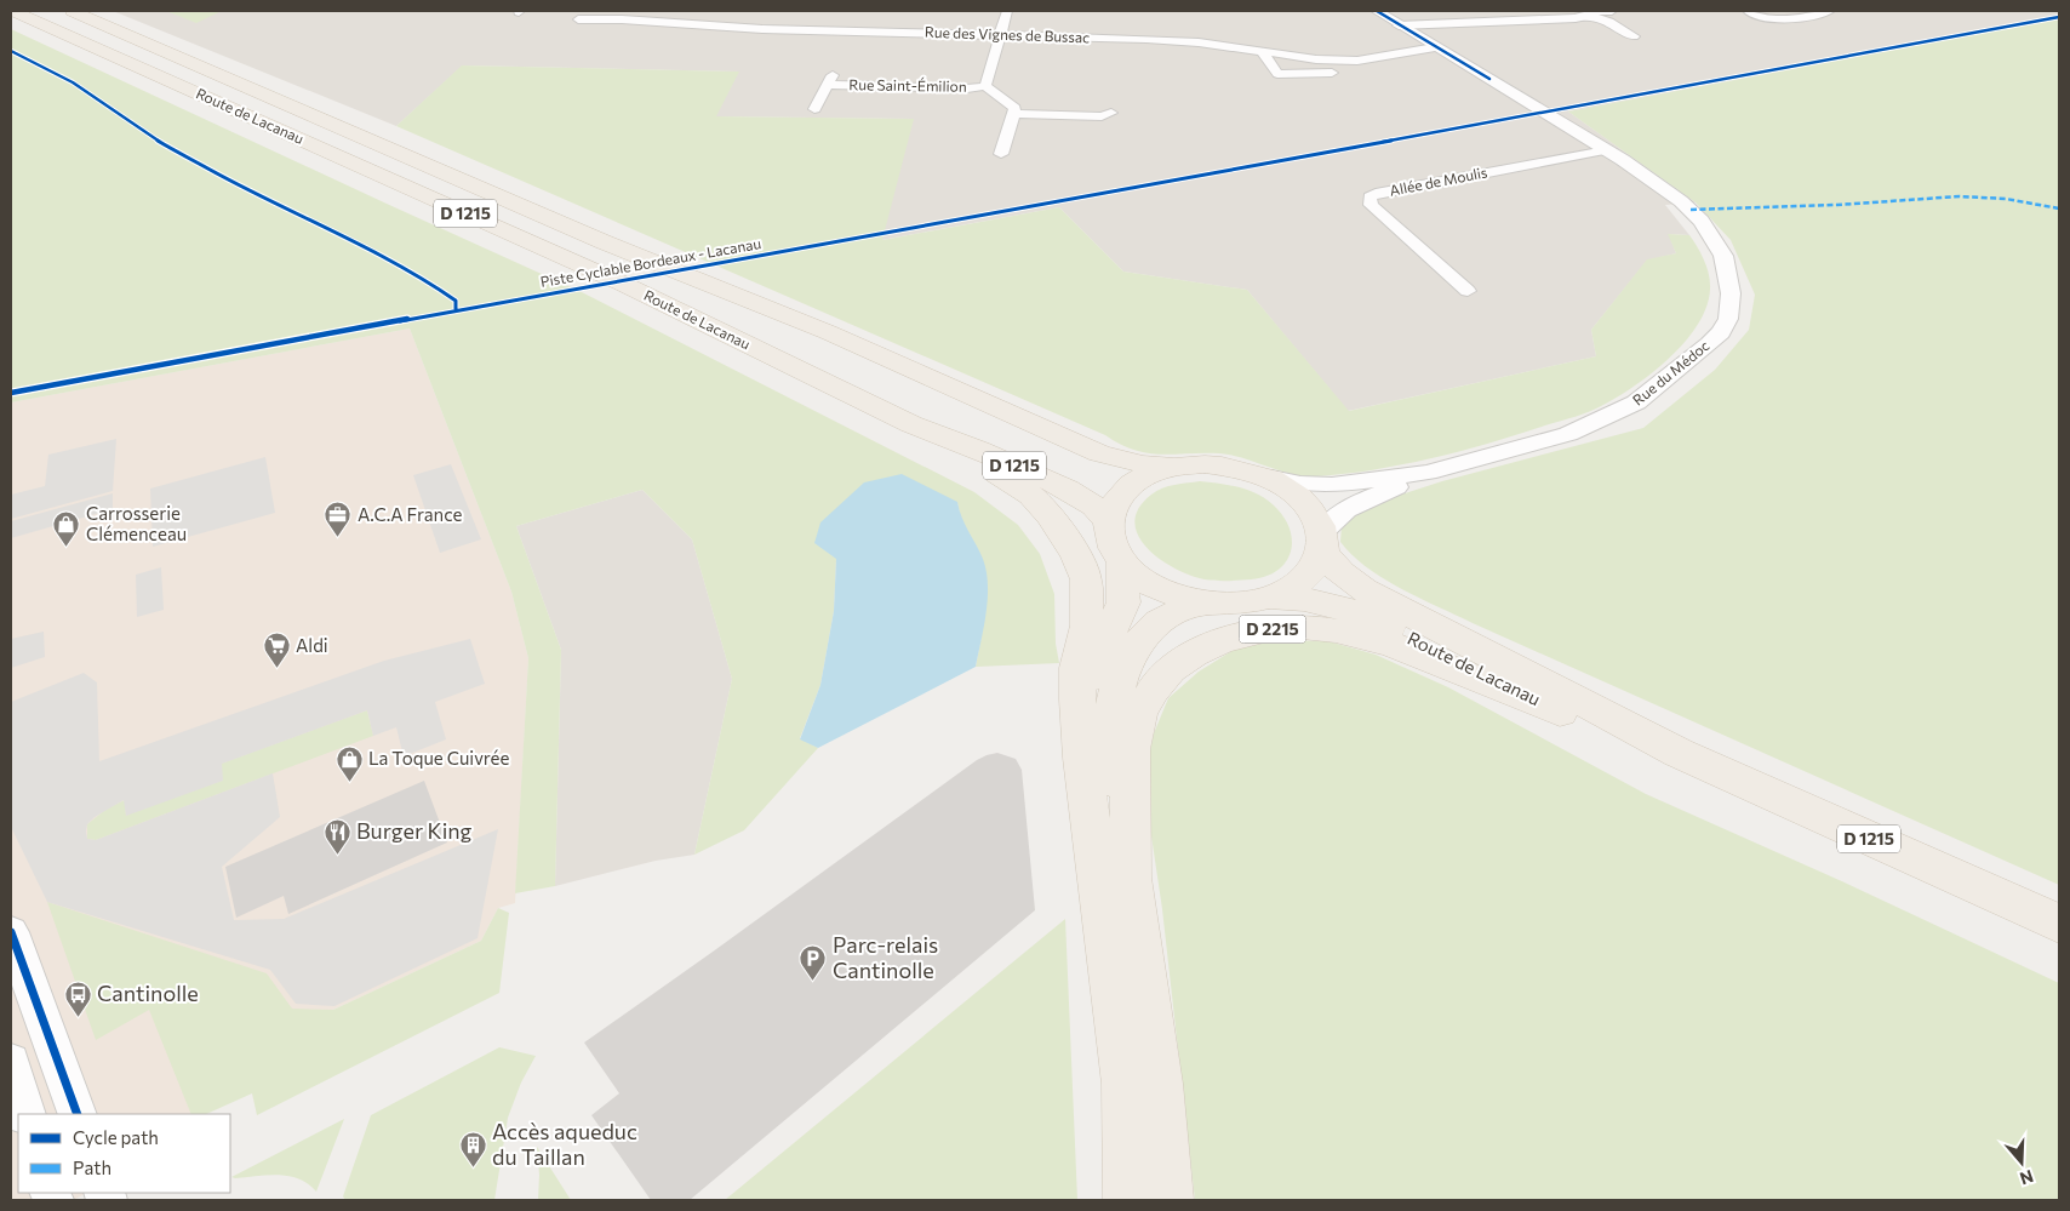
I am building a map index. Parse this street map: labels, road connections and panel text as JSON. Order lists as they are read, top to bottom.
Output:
{
  "streets": {
    "main road": ["Route de Lacanau", "D 1215", "D 2215"],
    "street": [
      "Rue des Vignes de Bussac",
      "Rue Saint-Émilion",
      "Allée de Moulis",
      "Rue du Médoc"
    ],
    "cycle path": ["Piste Cyclable Bordeaux - Lacanau"]
  },
  "crossings": [
    ["Rue des Vignes de Bussac", "Rue du Médoc"],
    ["Route de Lacanau", "Rue du Médoc"],
    ["Route de Lacanau", "D 2215"],
    ["Allée de Moulis", "Rue du Médoc"],
    ["Rue du Médoc", "D 2215"]
  ],
  "places": {
    "office": ["A.C.A France"],
    "shop": ["Carrosserie Clémenceau", "La Toque Cuivrée"],
    "supermarket": ["Aldi"],
    "restaurant": ["Burger King"],
    "parking": ["Parc-relais Cantinolle"],
    "bus stop": ["Cantinolle"],
    "building": ["Accès aqueduc du Taillan"]
  },
  "legend": ["Cycle path", "Path"],
  "north": "bottom"
}
